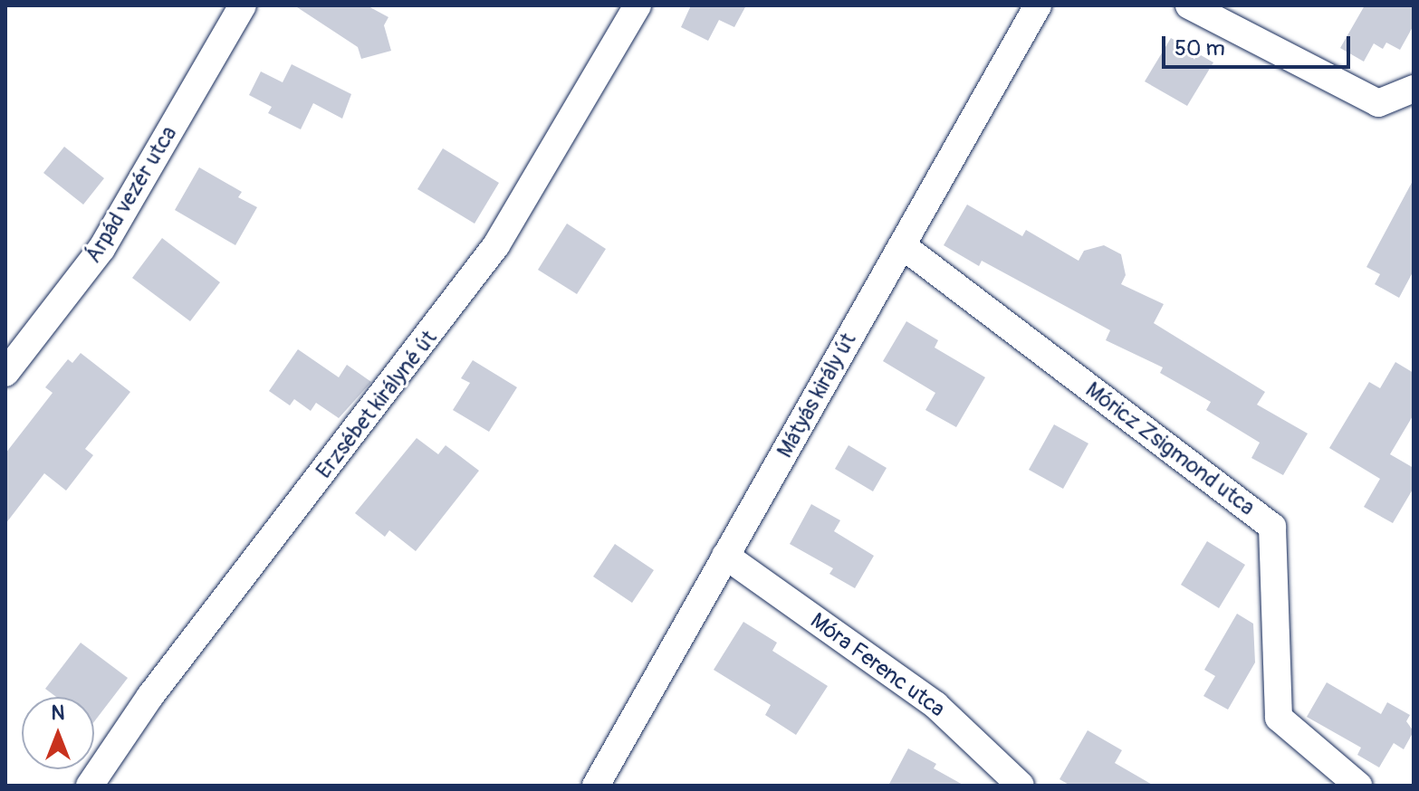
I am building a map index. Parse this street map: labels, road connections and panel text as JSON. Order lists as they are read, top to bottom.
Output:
{
  "streets": {
    "street": [
      "Árpád vezér utca",
      "Mátyás király út",
      "Erzsébet királyné út",
      "Móricz Zsigmond utca",
      "Móra Ferenc utca"
    ]
  },
  "crossings": [
    ["Mátyás király út", "Móricz Zsigmond utca"],
    ["Mátyás király út", "Móra Ferenc utca"]
  ],
  "scale_bar": "50 m",
  "north": "top"
}
